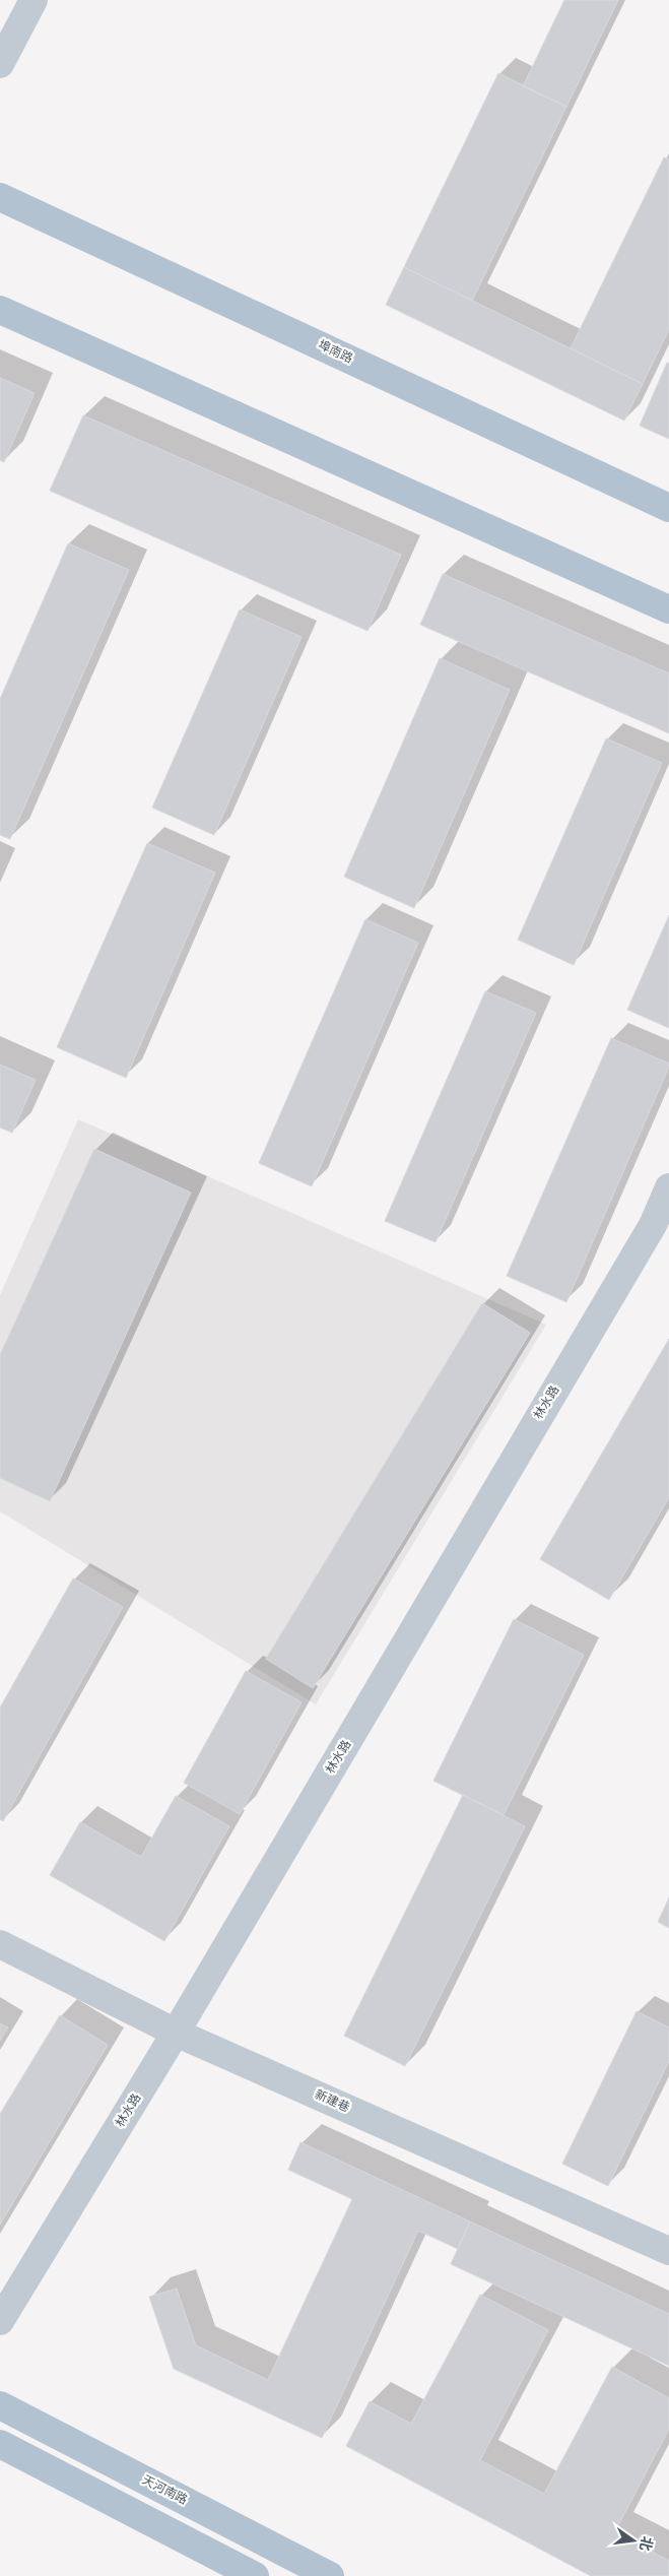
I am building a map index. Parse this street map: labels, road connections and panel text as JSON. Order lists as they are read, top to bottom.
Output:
{
  "streets": {
    "main road": ["埠南路", "天河南路"],
    "street": ["林水路", "新建巷"]
  },
  "crossings": [
    ["林水路", "新建巷"]
  ],
  "north": "right"
}
